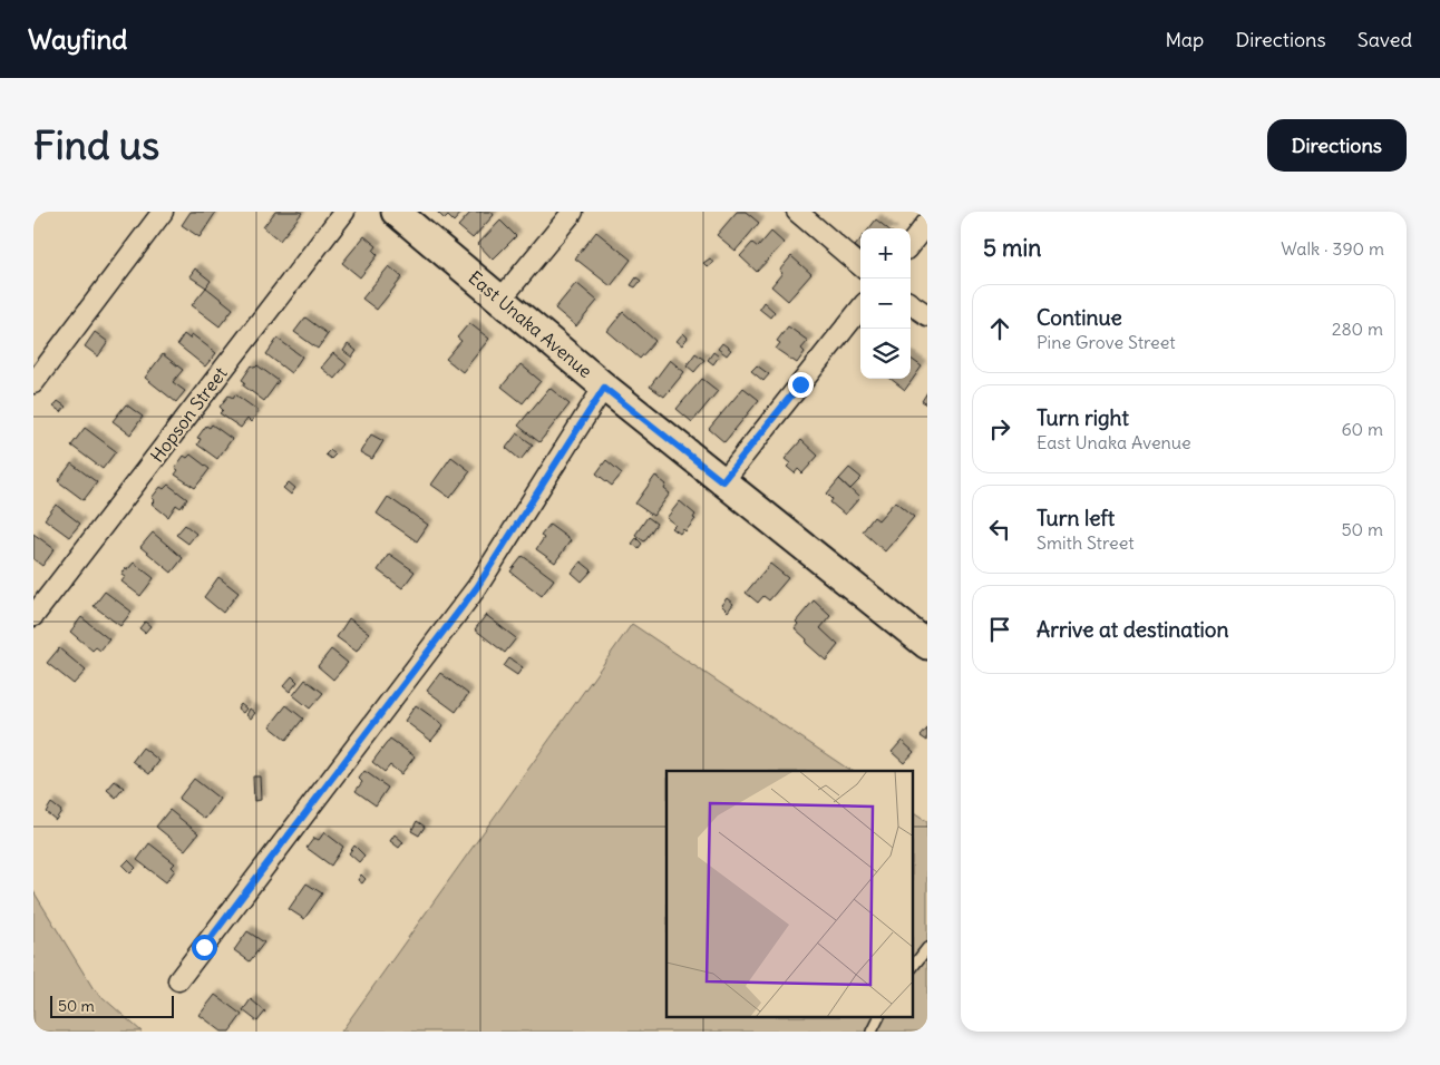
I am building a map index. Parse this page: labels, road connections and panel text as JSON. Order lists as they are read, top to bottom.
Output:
{
  "streets": {
    "main road": ["East Unaka Avenue"],
    "street": ["Hopson Street"]
  },
  "scale_bar": "50 m",
  "page": {
    "header": "Wayfind",
    "nav": ["Map", "Directions", "Saved"],
    "buttons": "Directions",
    "title": "Find us",
    "heading": ["5 min", "Walk · 390 m"],
    "map_buttons": ["+", "−"],
    "list": [
      ["Continue", "Pine Grove Street", "280 m"],
      ["Turn right", "East Unaka Avenue", "60 m"],
      ["Turn left", "Smith Street", "50 m"],
      "Arrive at destination"
    ],
    "scale": "50 m"
  }
}
